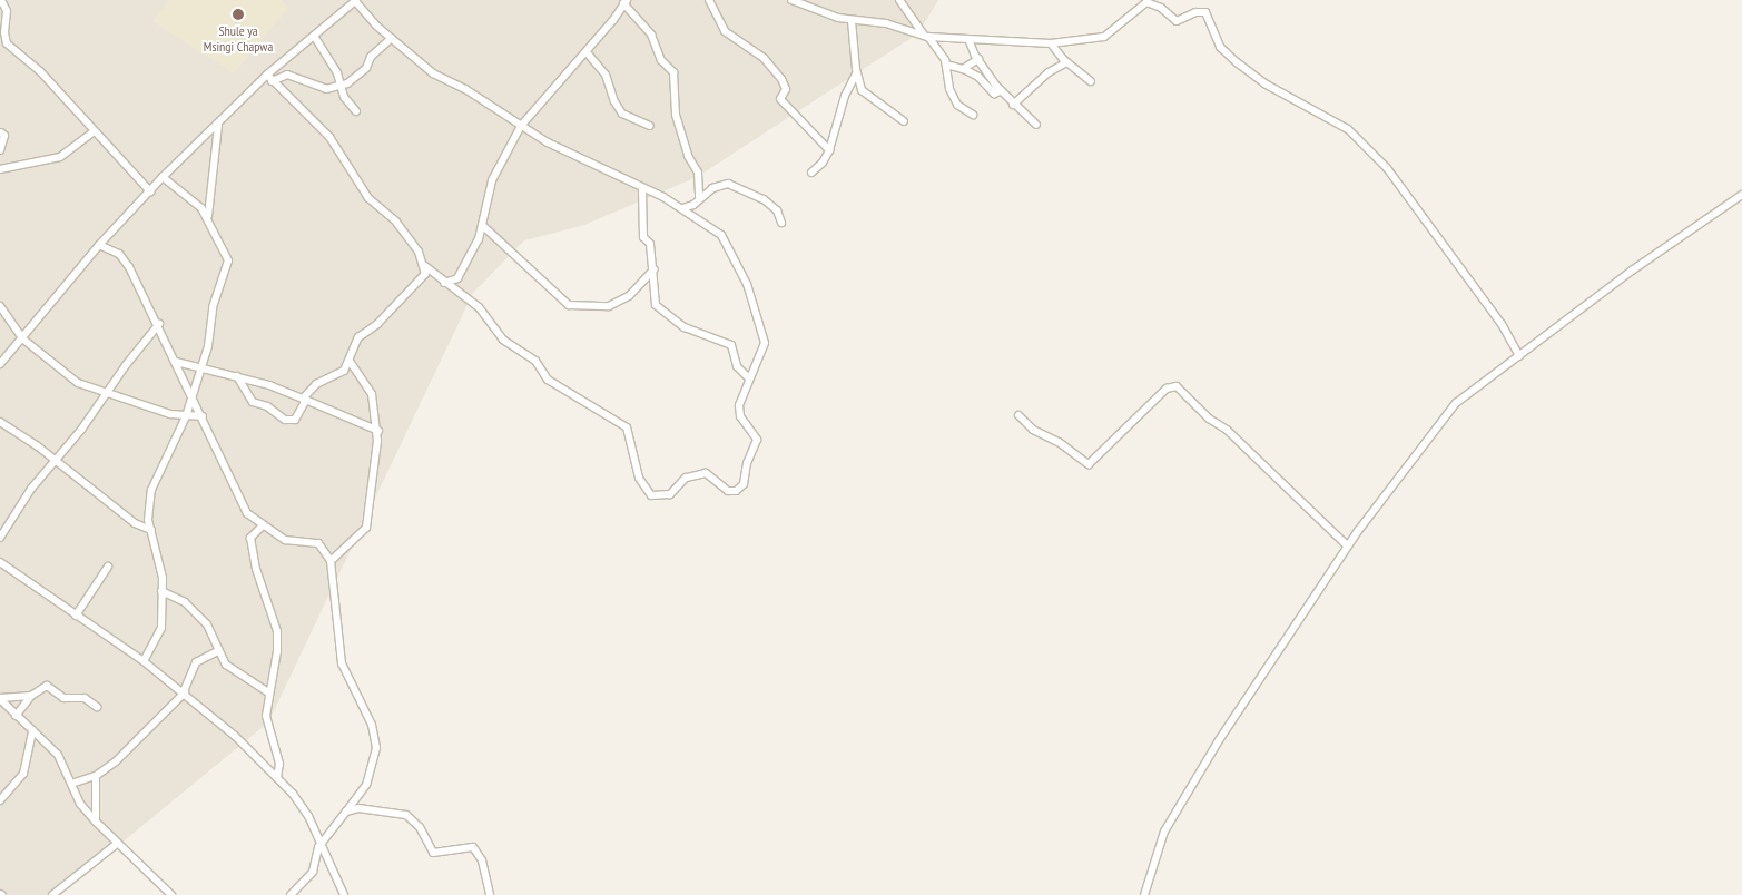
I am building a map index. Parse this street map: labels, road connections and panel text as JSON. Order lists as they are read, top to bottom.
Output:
{
  "places": ["Shule ya Msingi Chapwa"]
}
